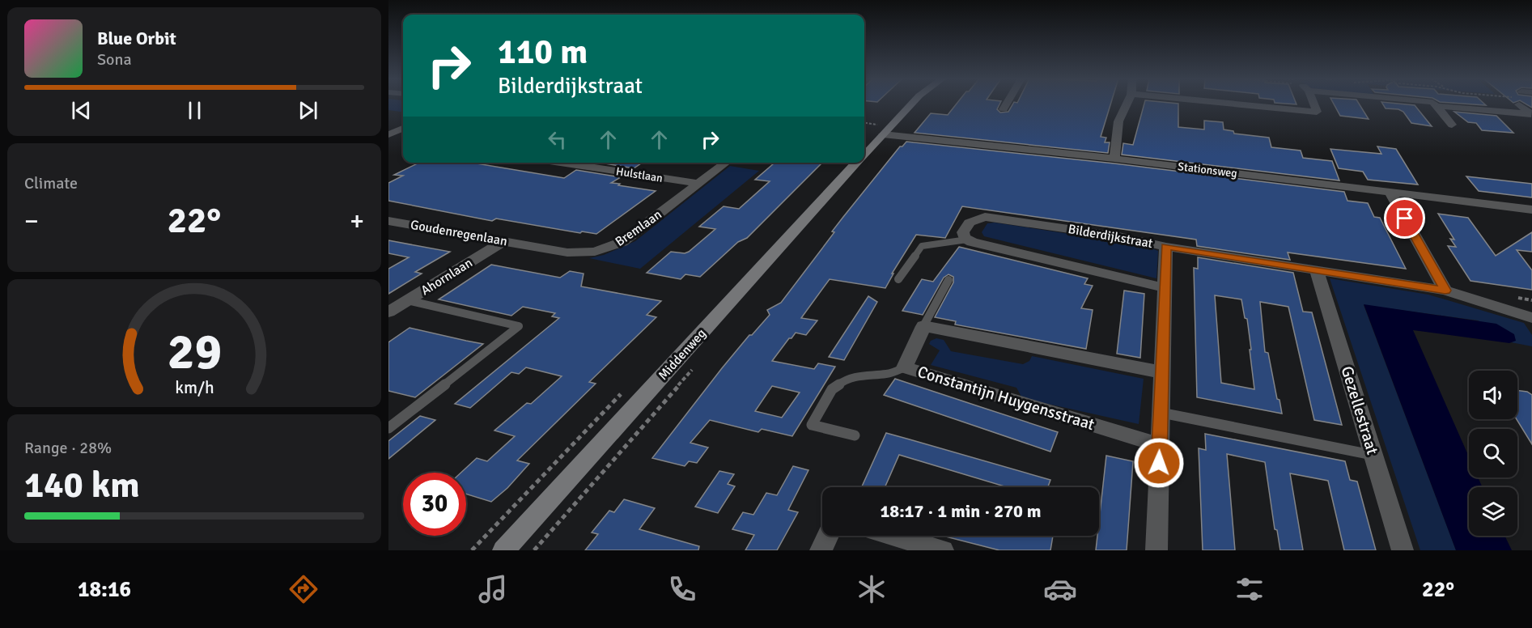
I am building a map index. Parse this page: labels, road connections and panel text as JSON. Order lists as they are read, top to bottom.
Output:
{
  "streets": {
    "street": [
      "Stationsweg",
      "Hulstlaan",
      "Bremlaan",
      "Goudenregenlaan",
      "Bilderdijkstraat",
      "Ahornlaan",
      "Middenweg",
      "Constantijn Huygensstraat",
      "Gezellestraat"
    ]
  },
  "crossings": [
    ["Stationsweg", "Middenweg"],
    ["Hulstlaan", "Bremlaan"],
    ["Bremlaan", "Goudenregenlaan"],
    ["Goudenregenlaan", "Ahornlaan"],
    ["Bilderdijkstraat", "Gezellestraat"]
  ],
  "page": {
    "turn": ["110 m", "Bilderdijkstraat"],
    "song": ["Blue Orbit", "Sona"],
    "tile": [
      "Climate",
      ["Range · 28%", "140 km"]
    ],
    "heat": ["−", "22°", "+"],
    "limit": "30",
    "trip": "18:17 · 1 min · 270 m",
    "tabs": ["18:16", "22°"],
    "gauge": ["29", "km/h"]
  }
}
